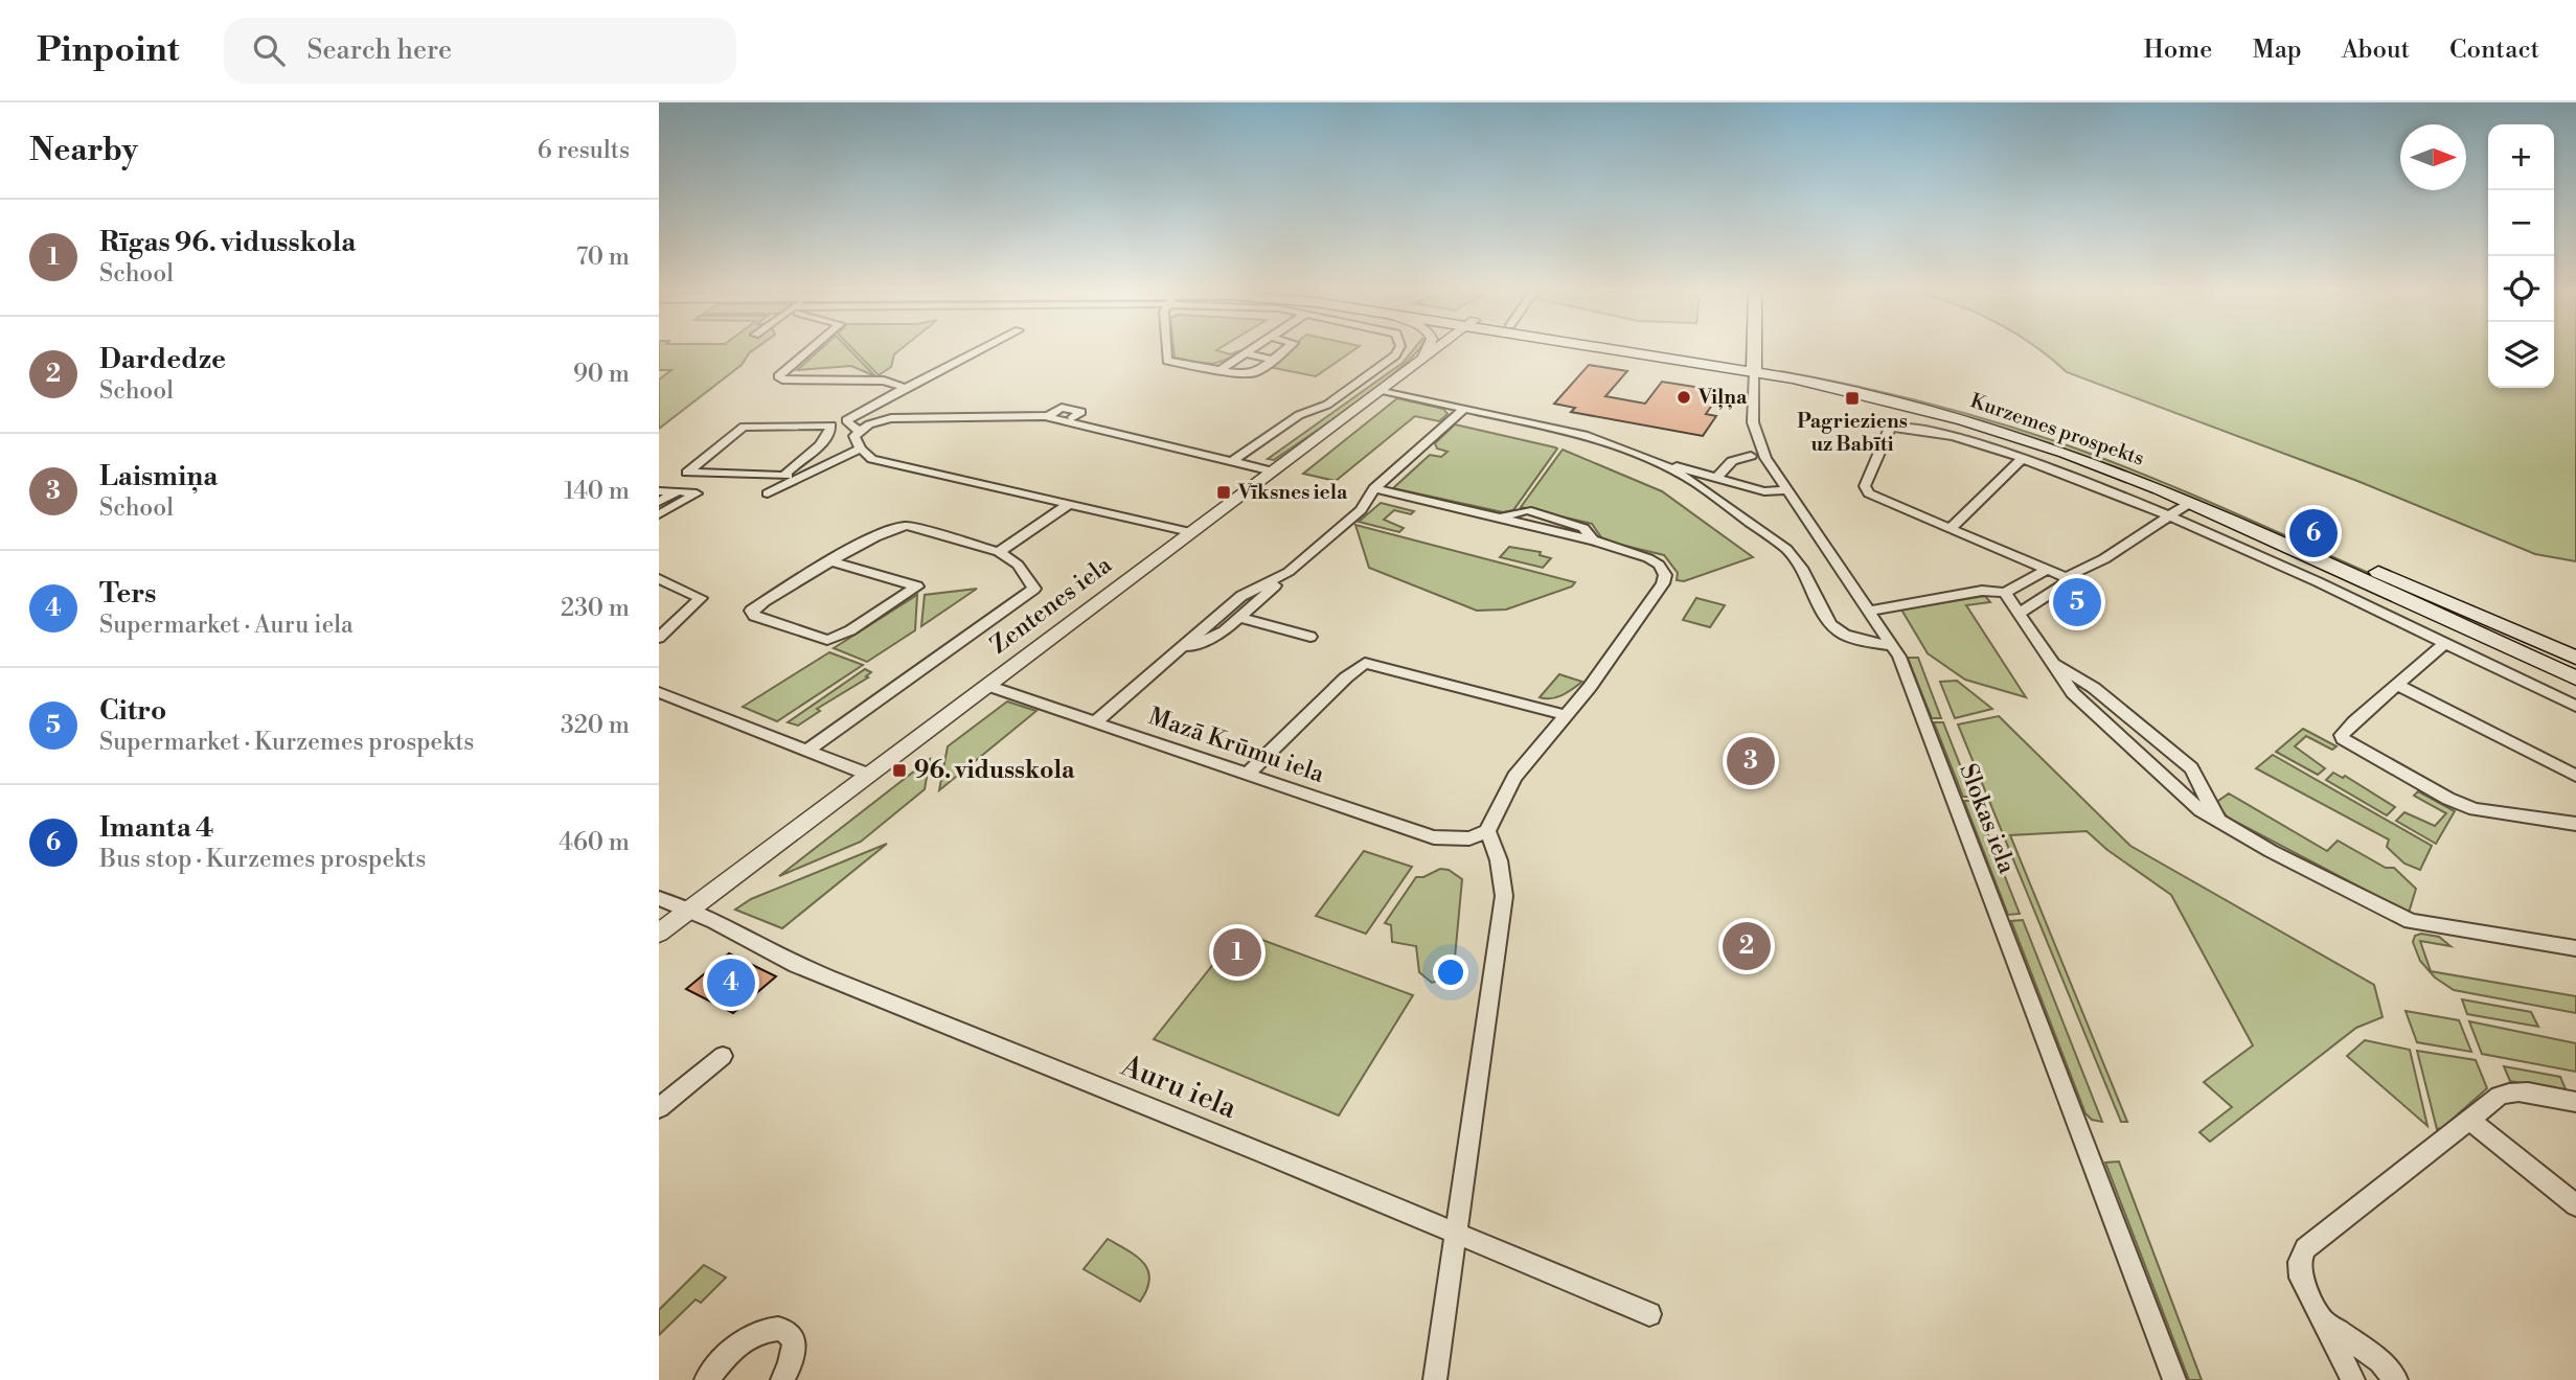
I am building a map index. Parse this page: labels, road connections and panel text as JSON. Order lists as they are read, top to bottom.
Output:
{
  "streets": {
    "main road": ["Kurzemes prospekts", "Slokas iela"],
    "street": ["Zentenes iela", "Mazā Krūmu iela", "Auru iela"]
  },
  "crossings": [
    ["Kurzemes prospekts", "Slokas iela"],
    ["Zentenes iela", "Mazā Krūmu iela"],
    ["Zentenes iela", "Auru iela"]
  ],
  "places": {
    "other": ["Viļņa"],
    "transit": ["Pagrieziens uz Babīti", "Vīksnes iela", "96. vidusskola"]
  },
  "north": "right",
  "page": {
    "header": "Pinpoint",
    "search": "Search here",
    "nav": [
      "Home",
      "Map",
      "About",
      "Contact"
    ],
    "heading": ["Nearby", "6 results"],
    "map_buttons": ["+", "−"],
    "list": [
      {
        "mark": "1",
        "name": "Rīgas 96. vidusskola",
        "note": "School",
        "value": "70 m"
      },
      {
        "mark": "2",
        "name": "Dardedze",
        "note": "School",
        "value": "90 m"
      },
      {
        "mark": "3",
        "name": "Laismiņa",
        "note": "School",
        "value": "140 m"
      },
      {
        "mark": "4",
        "name": "Ters",
        "note": "Supermarket · Auru iela",
        "value": "230 m"
      },
      {
        "mark": "5",
        "name": "Citro",
        "note": "Supermarket · Kurzemes prospekts",
        "value": "320 m"
      },
      {
        "mark": "6",
        "name": "Imanta 4",
        "note": "Bus stop · Kurzemes prospekts",
        "value": "460 m"
      }
    ],
    "pins": [
      "6",
      "5",
      "3",
      "2",
      "1",
      "4"
    ]
  }
}
